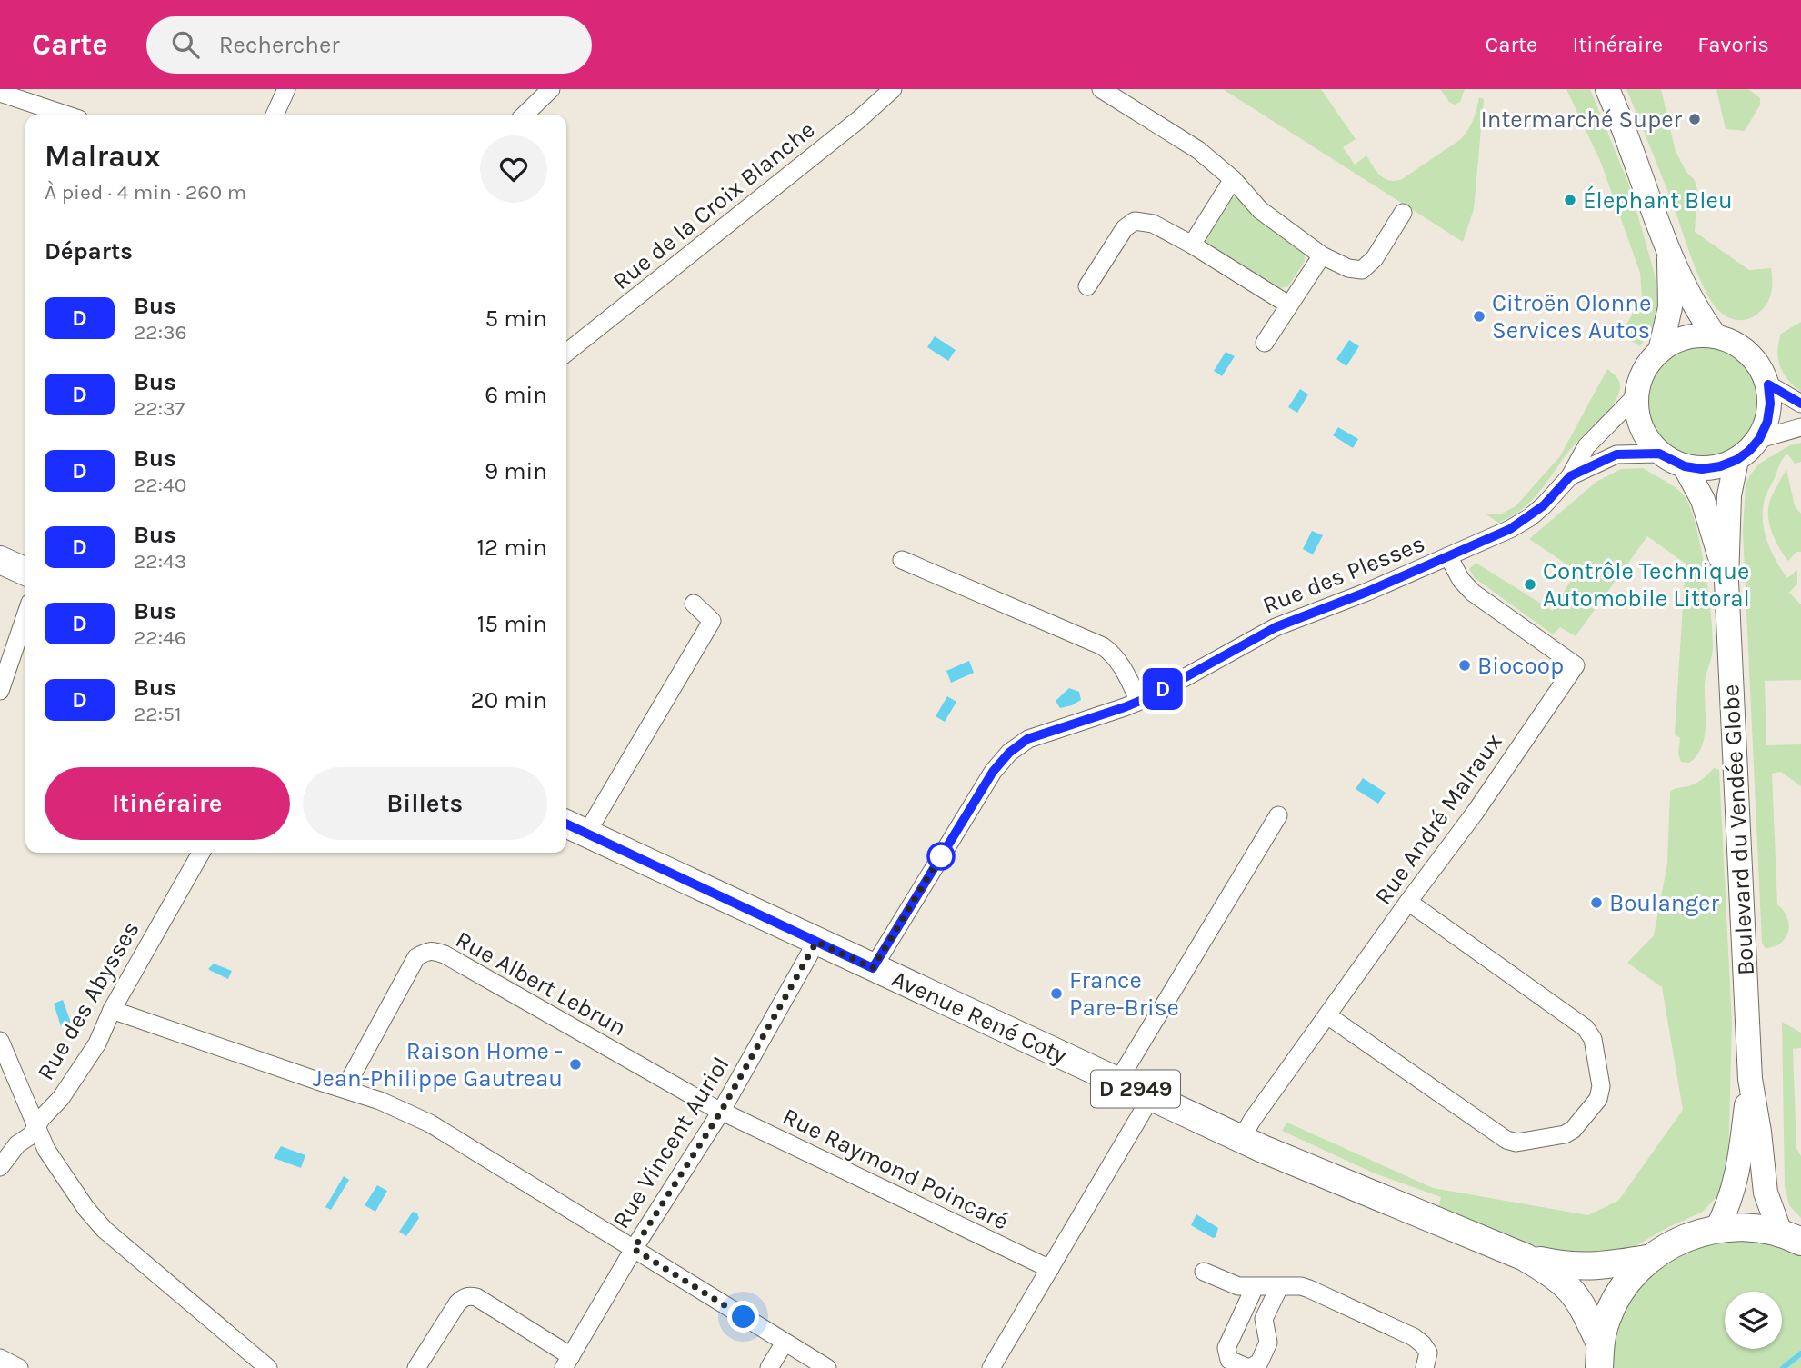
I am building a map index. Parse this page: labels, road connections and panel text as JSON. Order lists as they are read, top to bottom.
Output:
{
  "streets": {
    "main road": ["Boulevard du Vendée Globe", "Avenue René Coty", "D 2949"],
    "street": [
      "Rue de la Croix Blanche",
      "Rue des Plesses",
      "Rue André Malraux",
      "Rue Albert Lebrun",
      "Rue des Abysses",
      "Rue Vincent Auriol",
      "Rue Raymond Poincaré"
    ]
  },
  "crossings": [
    ["Rue des Plesses", "Rue André Malraux"],
    ["Rue des Plesses", "Boulevard du Vendée Globe"],
    ["Rue des Plesses", "Avenue René Coty"],
    ["Rue André Malraux", "Avenue René Coty"],
    ["Rue Albert Lebrun", "Rue Vincent Auriol"],
    ["Rue Albert Lebrun", "Rue Raymond Poincaré"],
    ["Avenue René Coty", "D 2949"],
    ["Avenue René Coty", "Rue Vincent Auriol"],
    ["Rue Vincent Auriol", "Rue Raymond Poincaré"]
  ],
  "places": [
    "Intermarché Super",
    "Élephant Bleu",
    "Citroën Olonne Services Autos",
    "Contrôle Technique Automobile Littoral",
    "Biocoop",
    "Boulanger",
    "France Pare-Brise",
    "Raison Home - Jean-Philippe Gautreau"
  ],
  "lines": ["bus line D"],
  "page": {
    "header": "Carte",
    "search": "Rechercher",
    "nav": ["Carte", "Itinéraire", "Favoris"],
    "on_map": "D",
    "heading": [
      ["Malraux", "À pied · 4 min · 260 m"],
      "Départs"
    ],
    "list": [
      {
        "mark": "D",
        "name": "Bus",
        "note": "22:36",
        "value": "5 min"
      },
      {
        "mark": "D",
        "name": "Bus",
        "note": "22:37",
        "value": "6 min"
      },
      {
        "mark": "D",
        "name": "Bus",
        "note": "22:40",
        "value": "9 min"
      },
      {
        "mark": "D",
        "name": "Bus",
        "note": "22:43",
        "value": "12 min"
      },
      {
        "mark": "D",
        "name": "Bus",
        "note": "22:46",
        "value": "15 min"
      },
      {
        "mark": "D",
        "name": "Bus",
        "note": "22:51",
        "value": "20 min"
      }
    ],
    "buttons": ["Itinéraire", "Billets"]
  }
}
